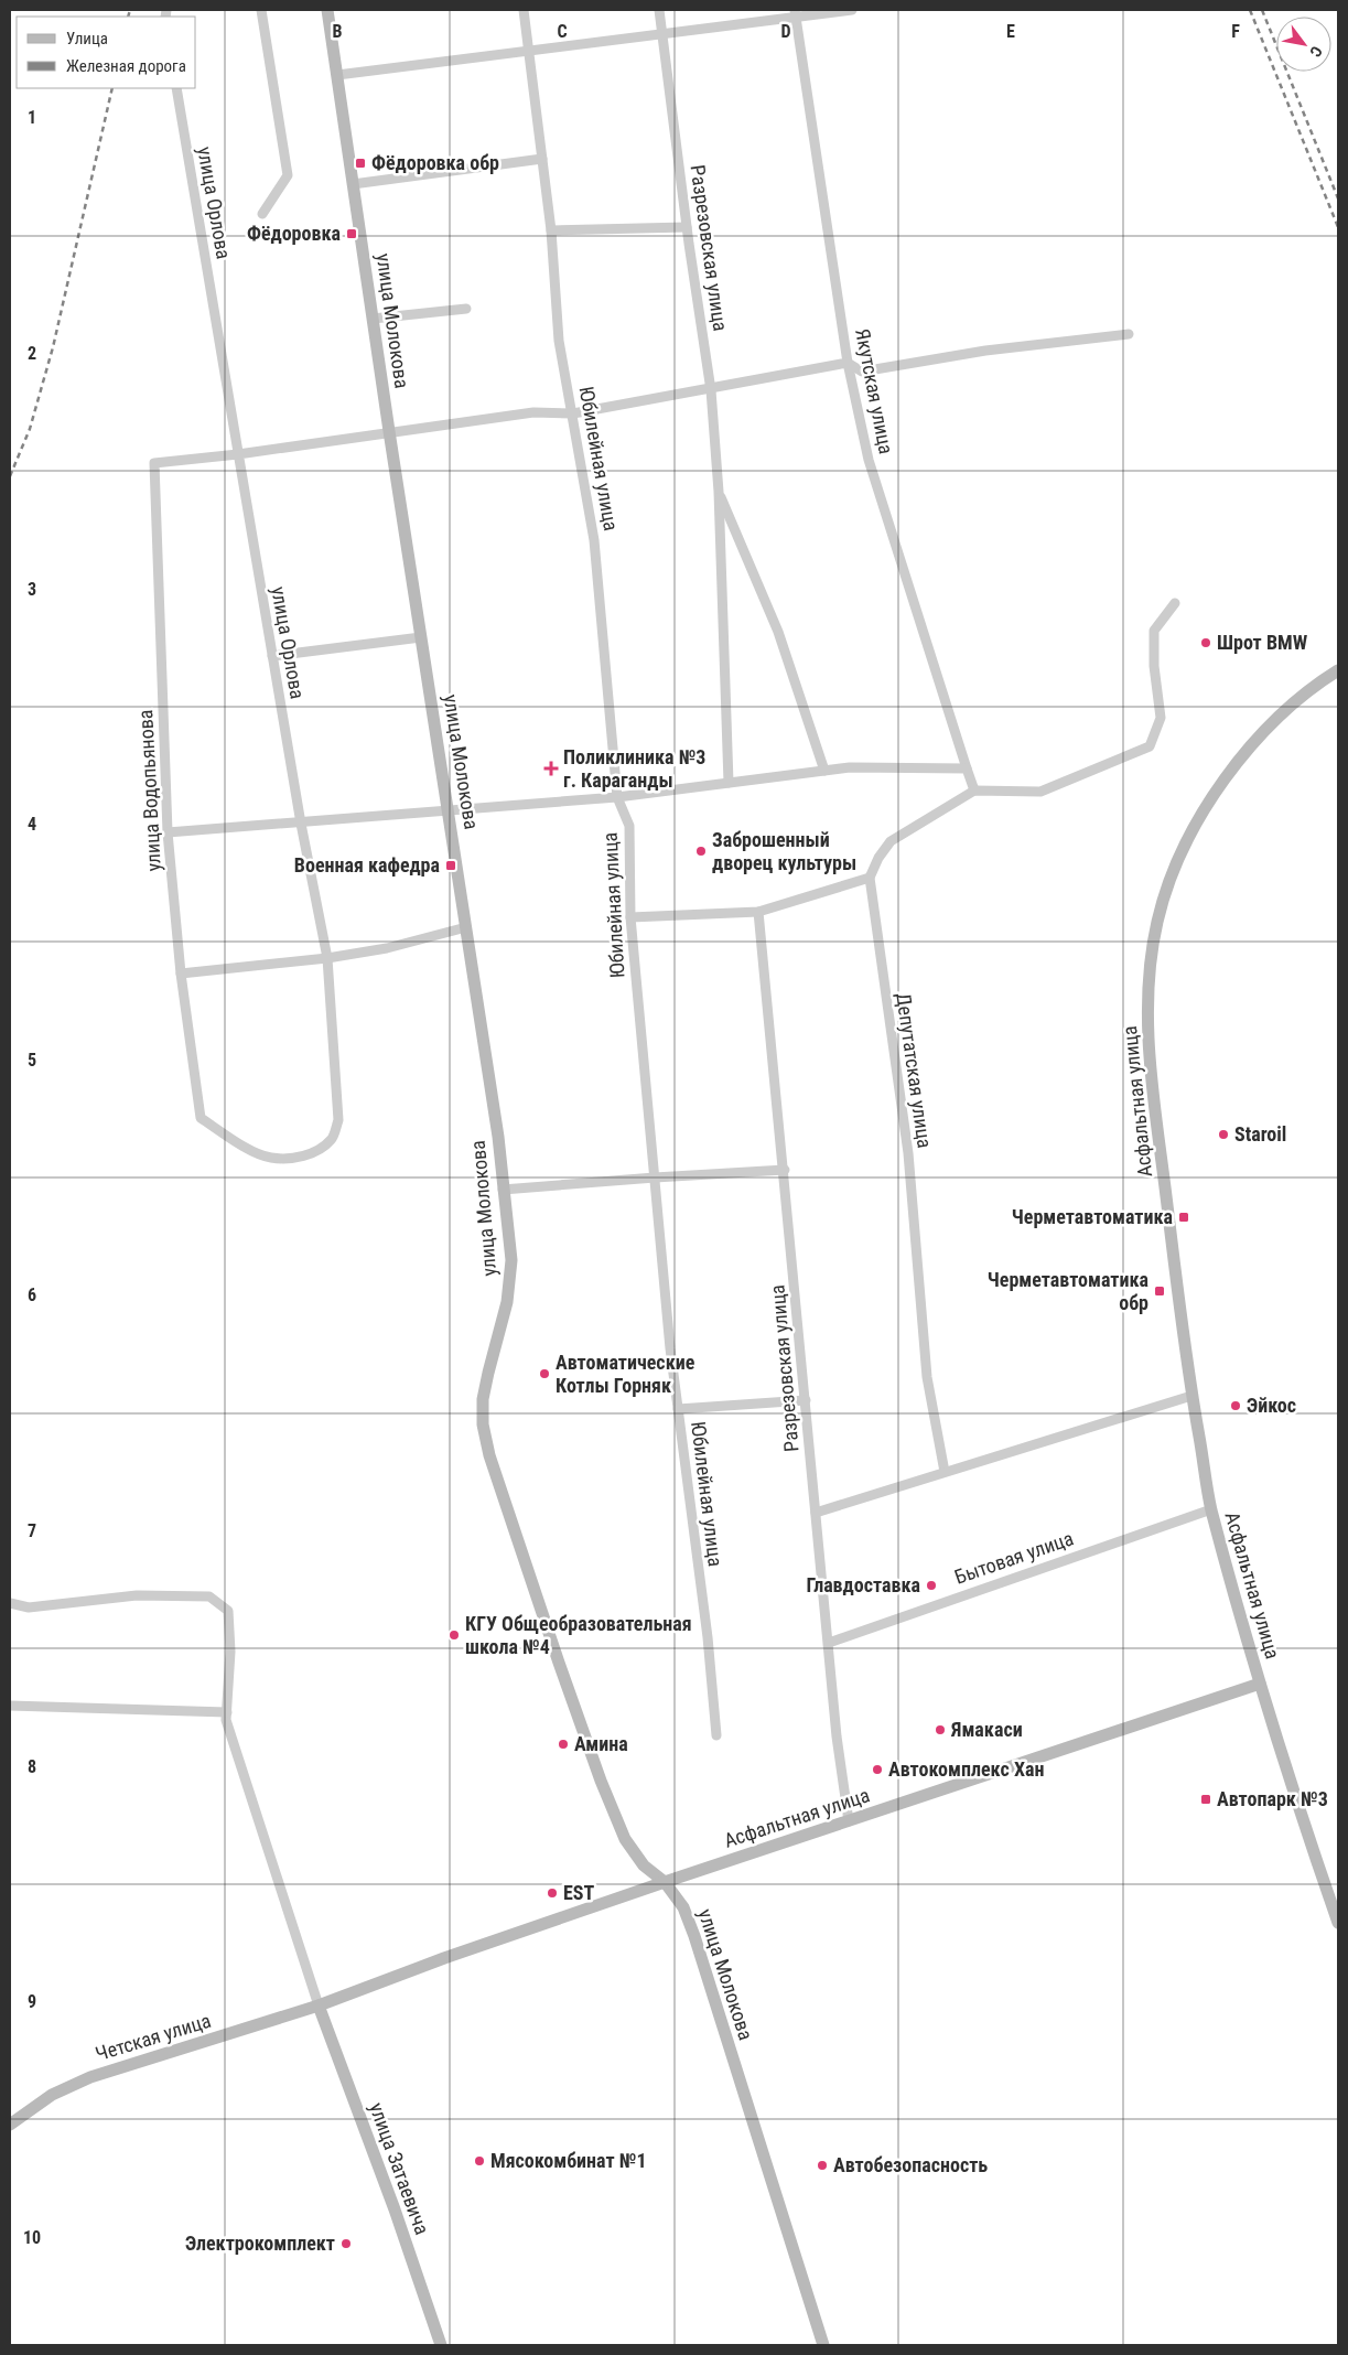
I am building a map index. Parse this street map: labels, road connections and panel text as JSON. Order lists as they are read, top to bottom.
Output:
{
  "streets": {
    "street": [
      "улица Орлова",
      "Разрезовская улица",
      "улица Молокова",
      "Якутская улица",
      "Юбилейная улица",
      "улица Водопьянова",
      "Депутатская улица",
      "Асфальтная улица",
      "Бытовая улица",
      "Четская улица",
      "улица Затаевича"
    ]
  },
  "crossings": [
    ["улица Орлова", "улица Водопьянова"],
    ["Разрезовская улица", "Асфальтная улица"],
    ["Разрезовская улица", "Бытовая улица"],
    ["улица Молокова", "Асфальтная улица"],
    ["Асфальтная улица", "Бытовая улица"],
    ["Асфальтная улица", "Четская улица"],
    ["Асфальтная улица", "улица Затаевича"],
    ["Четская улица", "улица Затаевича"]
  ],
  "places": {
    "transit": [
      "Фёдоровка обр",
      "Фёдоровка",
      "Военная кафедра",
      "Черметавтоматика",
      "Черметавтоматика обр",
      "Автопарк №3"
    ],
    "other": [
      "Шрот BMW",
      "Заброшенный дворец культуры",
      "Staroil",
      "Автоматические Котлы Горняк",
      "Эйкос",
      "Главдоставка",
      "КГУ Общеобразовательная школа №4",
      "Ямакаси",
      "Амина",
      "Автокомплекс Хан",
      "EST",
      "Мясокомбинат №1",
      "Автобезопасность",
      "Электрокомплект"
    ],
    "health": ["Поликлиника №3 г. Караганды"]
  },
  "legend": ["Улица", "Железная дорога"],
  "north": "bottom right",
  "grid": {
    "columns": [
      "B",
      "C",
      "D",
      "E",
      "F"
    ],
    "rows": [
      "1",
      "2",
      "3",
      "4",
      "5",
      "6",
      "7",
      "8",
      "9",
      "10"
    ]
  }
}
